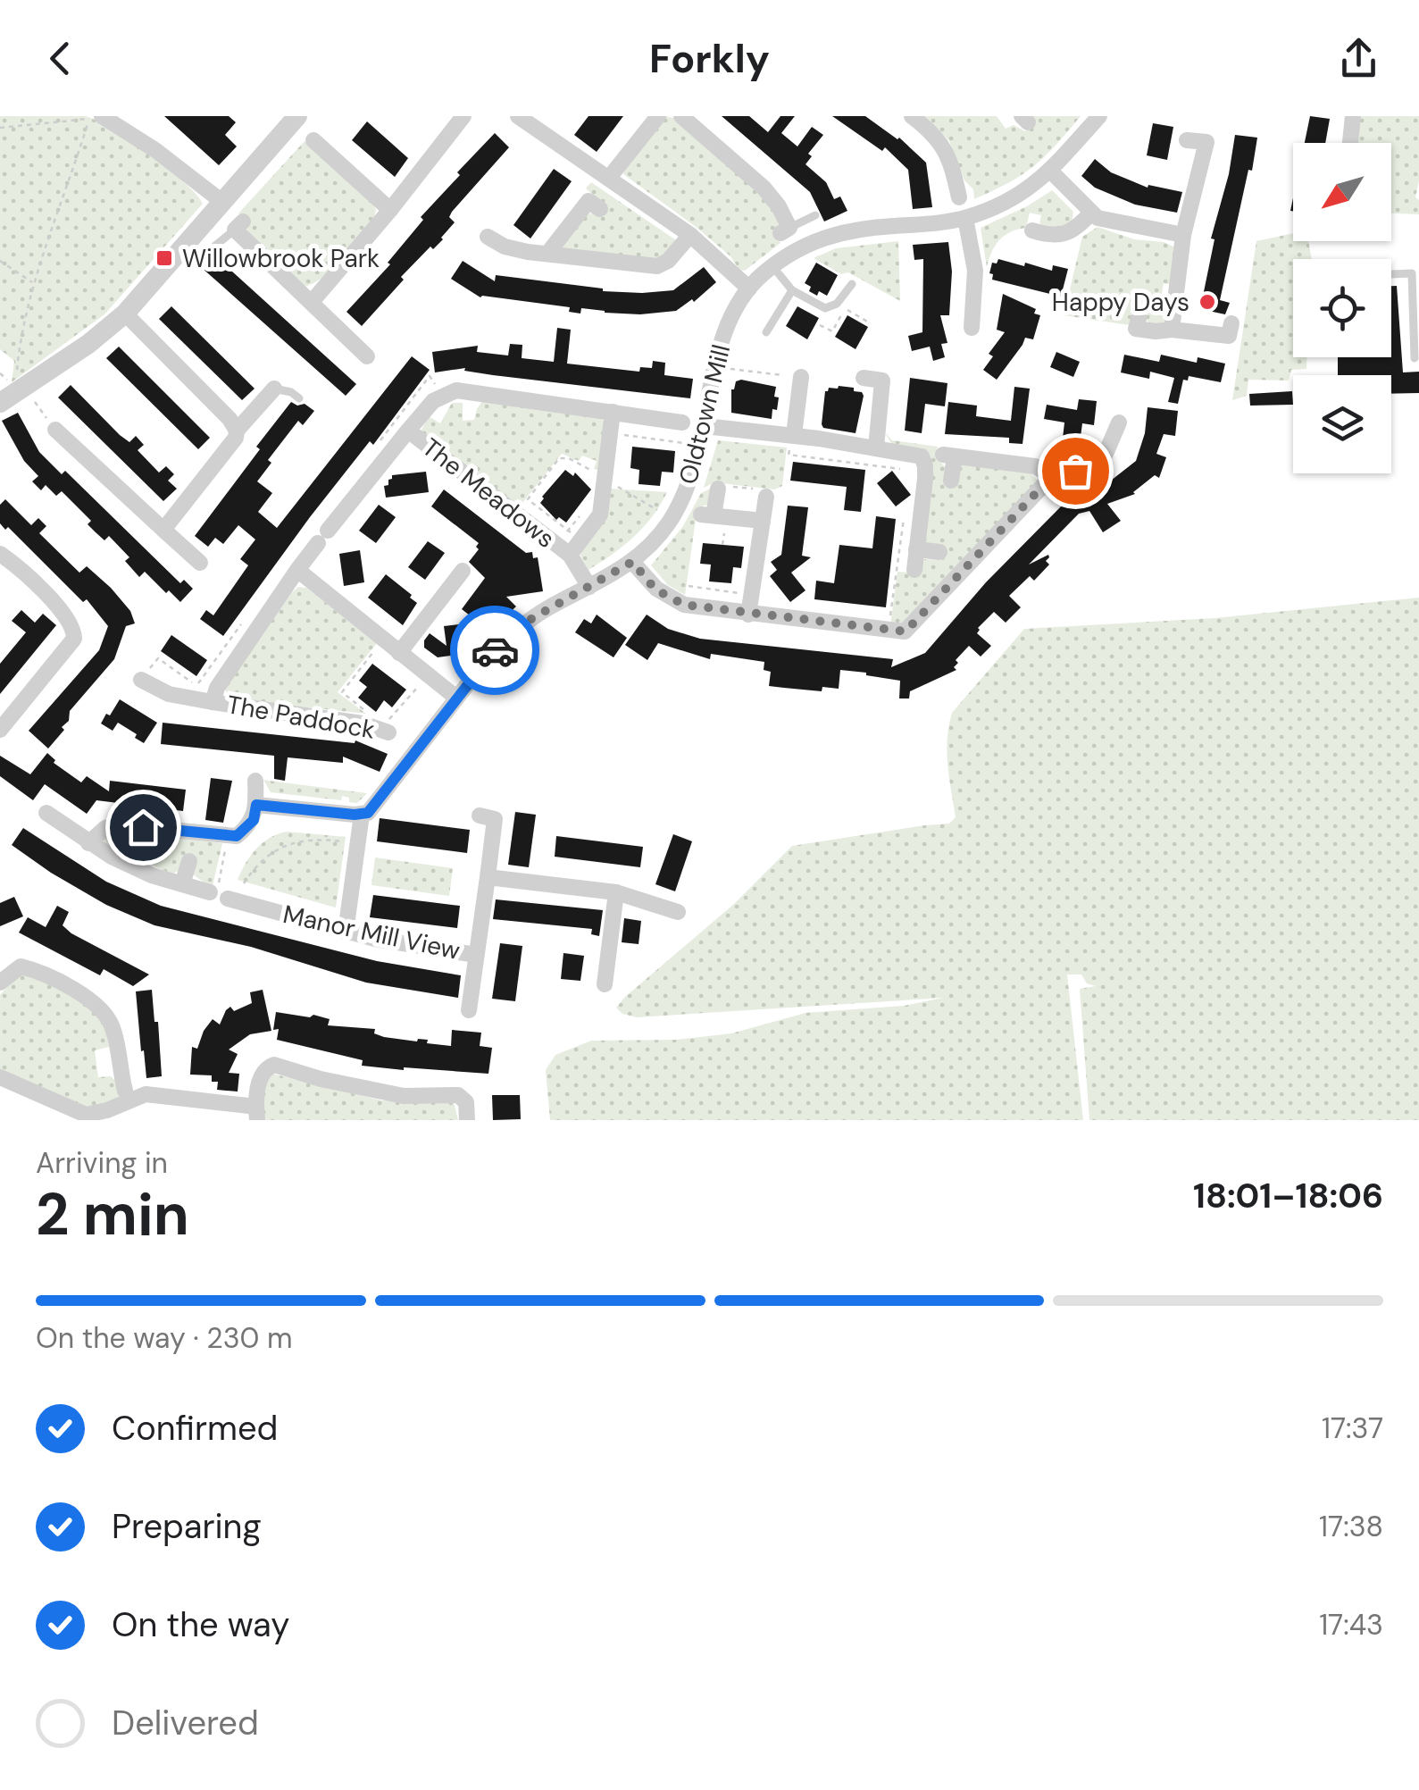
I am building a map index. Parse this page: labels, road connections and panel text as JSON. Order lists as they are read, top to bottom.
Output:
{
  "streets": {
    "street": [
      "Oldtown Mill",
      "The Meadows",
      "The Paddock",
      "Manor Mill View"
    ]
  },
  "crossings": [
    ["Oldtown Mill", "The Meadows"],
    ["The Meadows", "The Paddock"]
  ],
  "places": {
    "transit": ["Willowbrook Park"],
    "other": ["Happy Days"]
  },
  "north": "bottom left",
  "page": {
    "header": "Forkly",
    "heading": ["2 min", "Arriving in", "18:01–18:06"],
    "bar": "On the way · 230 m",
    "list": [
      ["Confirmed", "17:37"],
      ["Preparing", "17:38"],
      ["On the way", "17:43"],
      "Delivered"
    ]
  }
}
